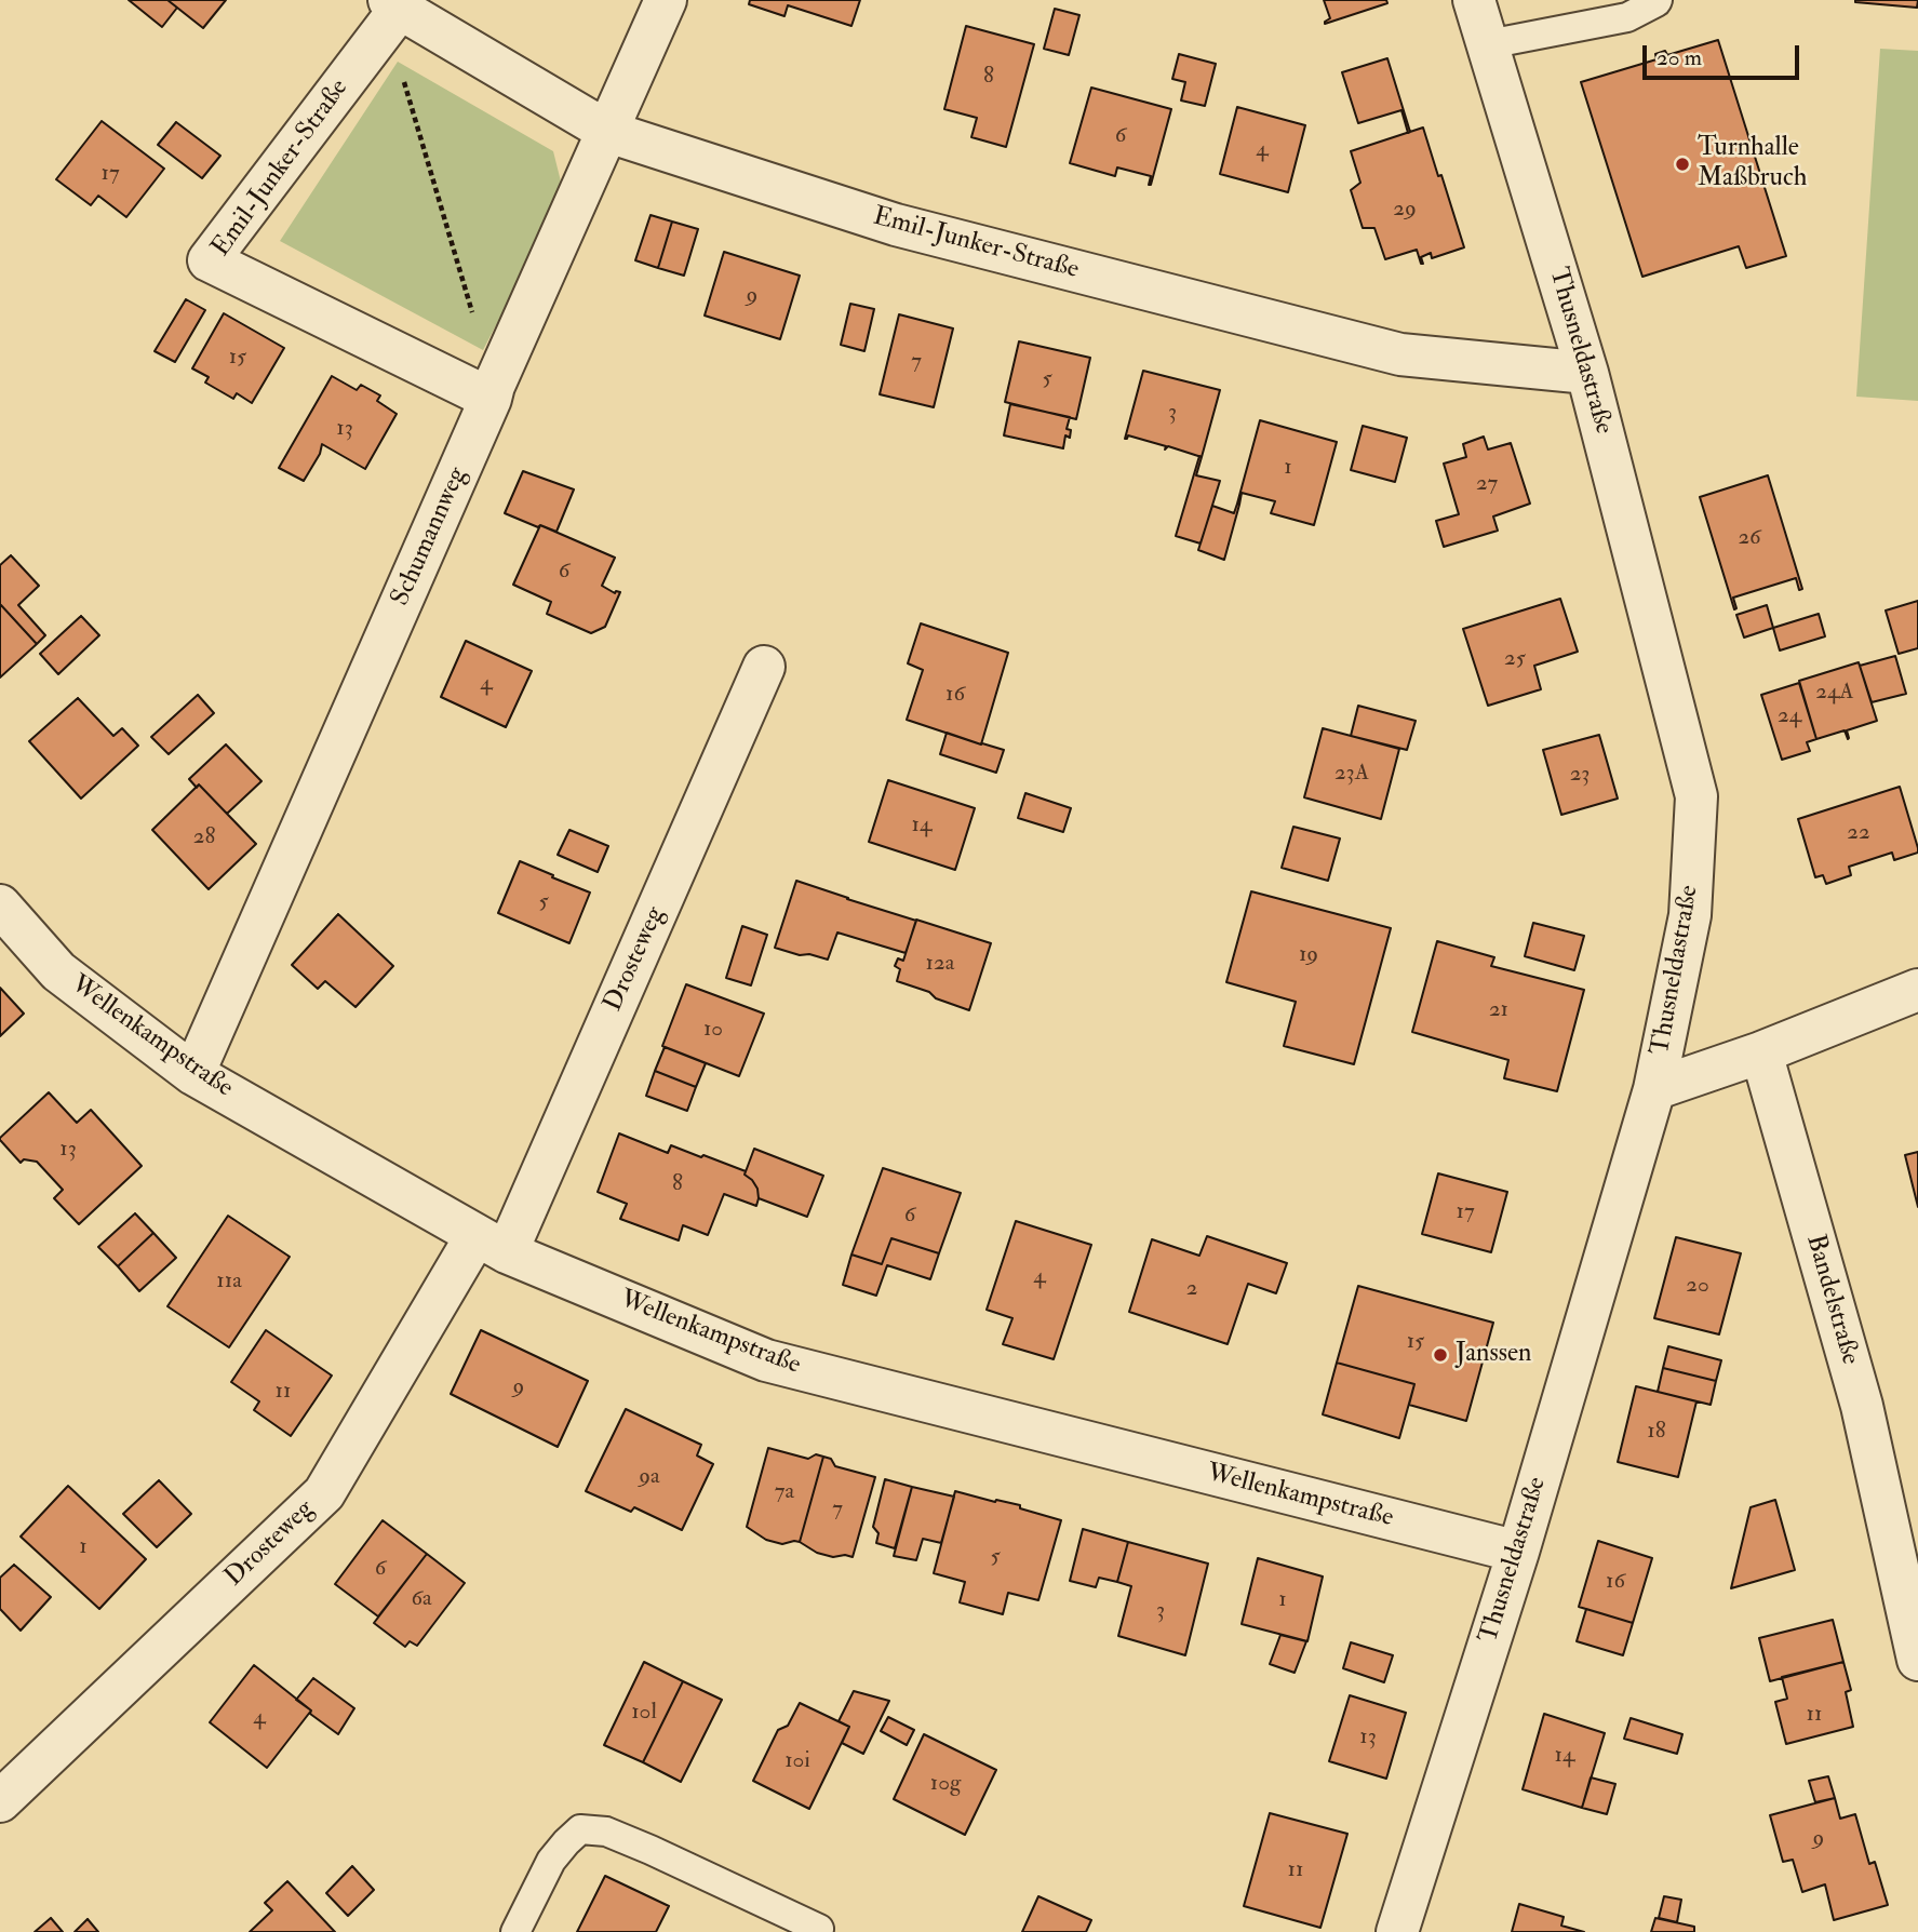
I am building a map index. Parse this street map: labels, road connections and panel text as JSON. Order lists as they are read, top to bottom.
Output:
{
  "streets": {
    "street": [
      "Emil-Junker-Straße",
      "Thusneldastraße",
      "Schumannweg",
      "Drosteweg",
      "Wellenkampstraße",
      "Bandelstraße"
    ]
  },
  "crossings": [
    ["Emil-Junker-Straße", "Thusneldastraße"],
    ["Emil-Junker-Straße", "Schumannweg"],
    ["Thusneldastraße", "Wellenkampstraße"],
    ["Schumannweg", "Wellenkampstraße"],
    ["Drosteweg", "Wellenkampstraße"]
  ],
  "places": ["Turnhalle Maßbruch", "Janssen"],
  "house_numbers": [
    "8",
    "6",
    "4",
    "17",
    "29",
    "9",
    "15",
    "7",
    "5",
    "3",
    "13",
    "1",
    "27",
    "26",
    "6",
    "25",
    "4",
    "24A",
    "16",
    "24",
    "23A",
    "23",
    "14",
    "22",
    "28",
    "5",
    "19",
    "12a",
    "21",
    "10",
    "13",
    "8",
    "17",
    "6",
    "4",
    "11a",
    "20",
    "2",
    "15",
    "9",
    "11",
    "18",
    "9a",
    "7a",
    "7",
    "1",
    "5",
    "6",
    "16",
    "6a",
    "1",
    "3",
    "10l",
    "11",
    "4",
    "13",
    "14",
    "10i",
    "10g",
    "9",
    "11"
  ],
  "scale_bar": "20 m"
}
